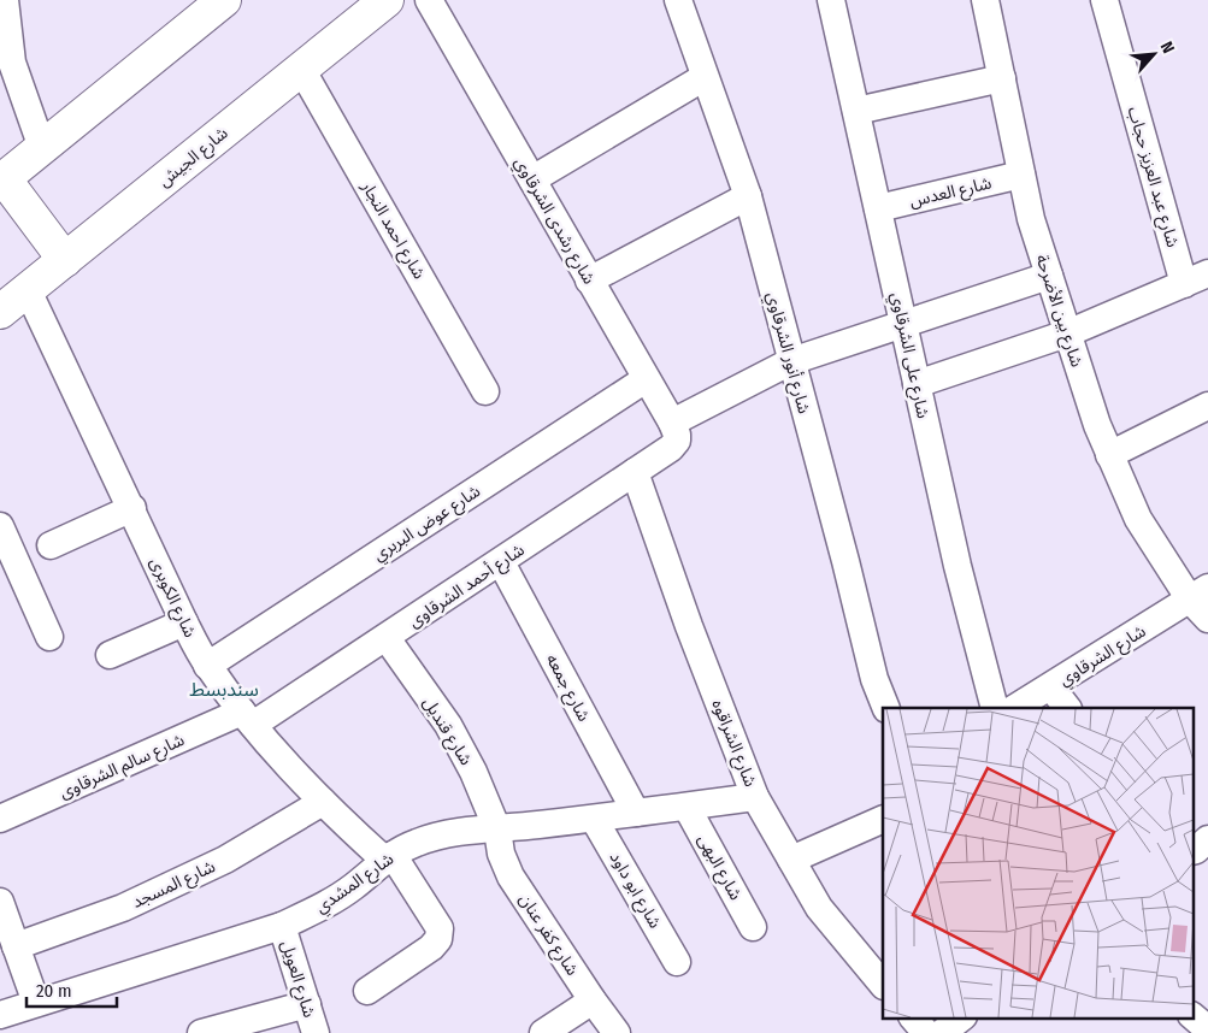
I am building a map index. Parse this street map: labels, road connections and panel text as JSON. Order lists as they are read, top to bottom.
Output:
{
  "streets": {
    "main road": ["شارع الجيش"],
    "street": [
      "شارع عبد العزيز حجاب",
      "شارع العدس",
      "شارع رشدى الشرقاوي",
      "شارع احمد النجار",
      "شارع بين الأضرحة",
      "شارع أنور الشرقاوي",
      "شارع على الشرقاوي",
      "شارع عوض البربري",
      "شارع أحمد الشرقاوى",
      "شارع الكوبرى",
      "شارع الشرقاوي",
      "شارع جمعه",
      "شارع قنديل",
      "شارع الشراقوه",
      "شارع سالم الشرقاوى",
      "شارع البهى",
      "شارع المشدي",
      "شارع المسجد",
      "شارع ابو داود",
      "شارع كفر عنان",
      "شارع العويل"
    ]
  },
  "crossings": [
    ["شارع الجيش", "شارع احمد النجار"],
    ["شارع الجيش", "شارع الكوبرى"],
    ["شارع العدس", "شارع بين الأضرحة"],
    ["شارع العدس", "شارع على الشرقاوي"],
    ["شارع رشدى الشرقاوي", "شارع عوض البربري"],
    ["شارع رشدى الشرقاوي", "شارع أحمد الشرقاوى"],
    ["شارع بين الأضرحة", "شارع أحمد الشرقاوى"],
    ["شارع بين الأضرحة", "شارع الشرقاوي"],
    ["شارع أنور الشرقاوي", "شارع أحمد الشرقاوى"],
    ["شارع على الشرقاوي", "شارع أحمد الشرقاوى"],
    ["شارع عوض البربري", "شارع الكوبرى"],
    ["شارع أحمد الشرقاوى", "شارع الكوبرى"],
    ["شارع أحمد الشرقاوى", "شارع جمعه"],
    ["شارع أحمد الشرقاوى", "شارع قنديل"],
    ["شارع أحمد الشرقاوى", "شارع الشراقوه"],
    ["شارع أحمد الشرقاوى", "شارع سالم الشرقاوى"],
    ["شارع الكوبرى", "شارع سالم الشرقاوى"],
    ["شارع الكوبرى", "شارع المشدي"],
    ["شارع الكوبرى", "شارع المسجد"],
    ["شارع جمعه", "شارع المشدي"],
    ["شارع قنديل", "شارع المشدي"],
    ["شارع قنديل", "شارع كفر عنان"],
    ["شارع الشراقوه", "شارع المشدي"],
    ["شارع البهى", "شارع المشدي"],
    ["شارع المشدي", "شارع ابو داود"],
    ["شارع المشدي", "شارع كفر عنان"],
    ["شارع المشدي", "شارع العويل"]
  ],
  "districts": ["سندبسط"],
  "scale_bar": "20 m",
  "north": "top right"
}
